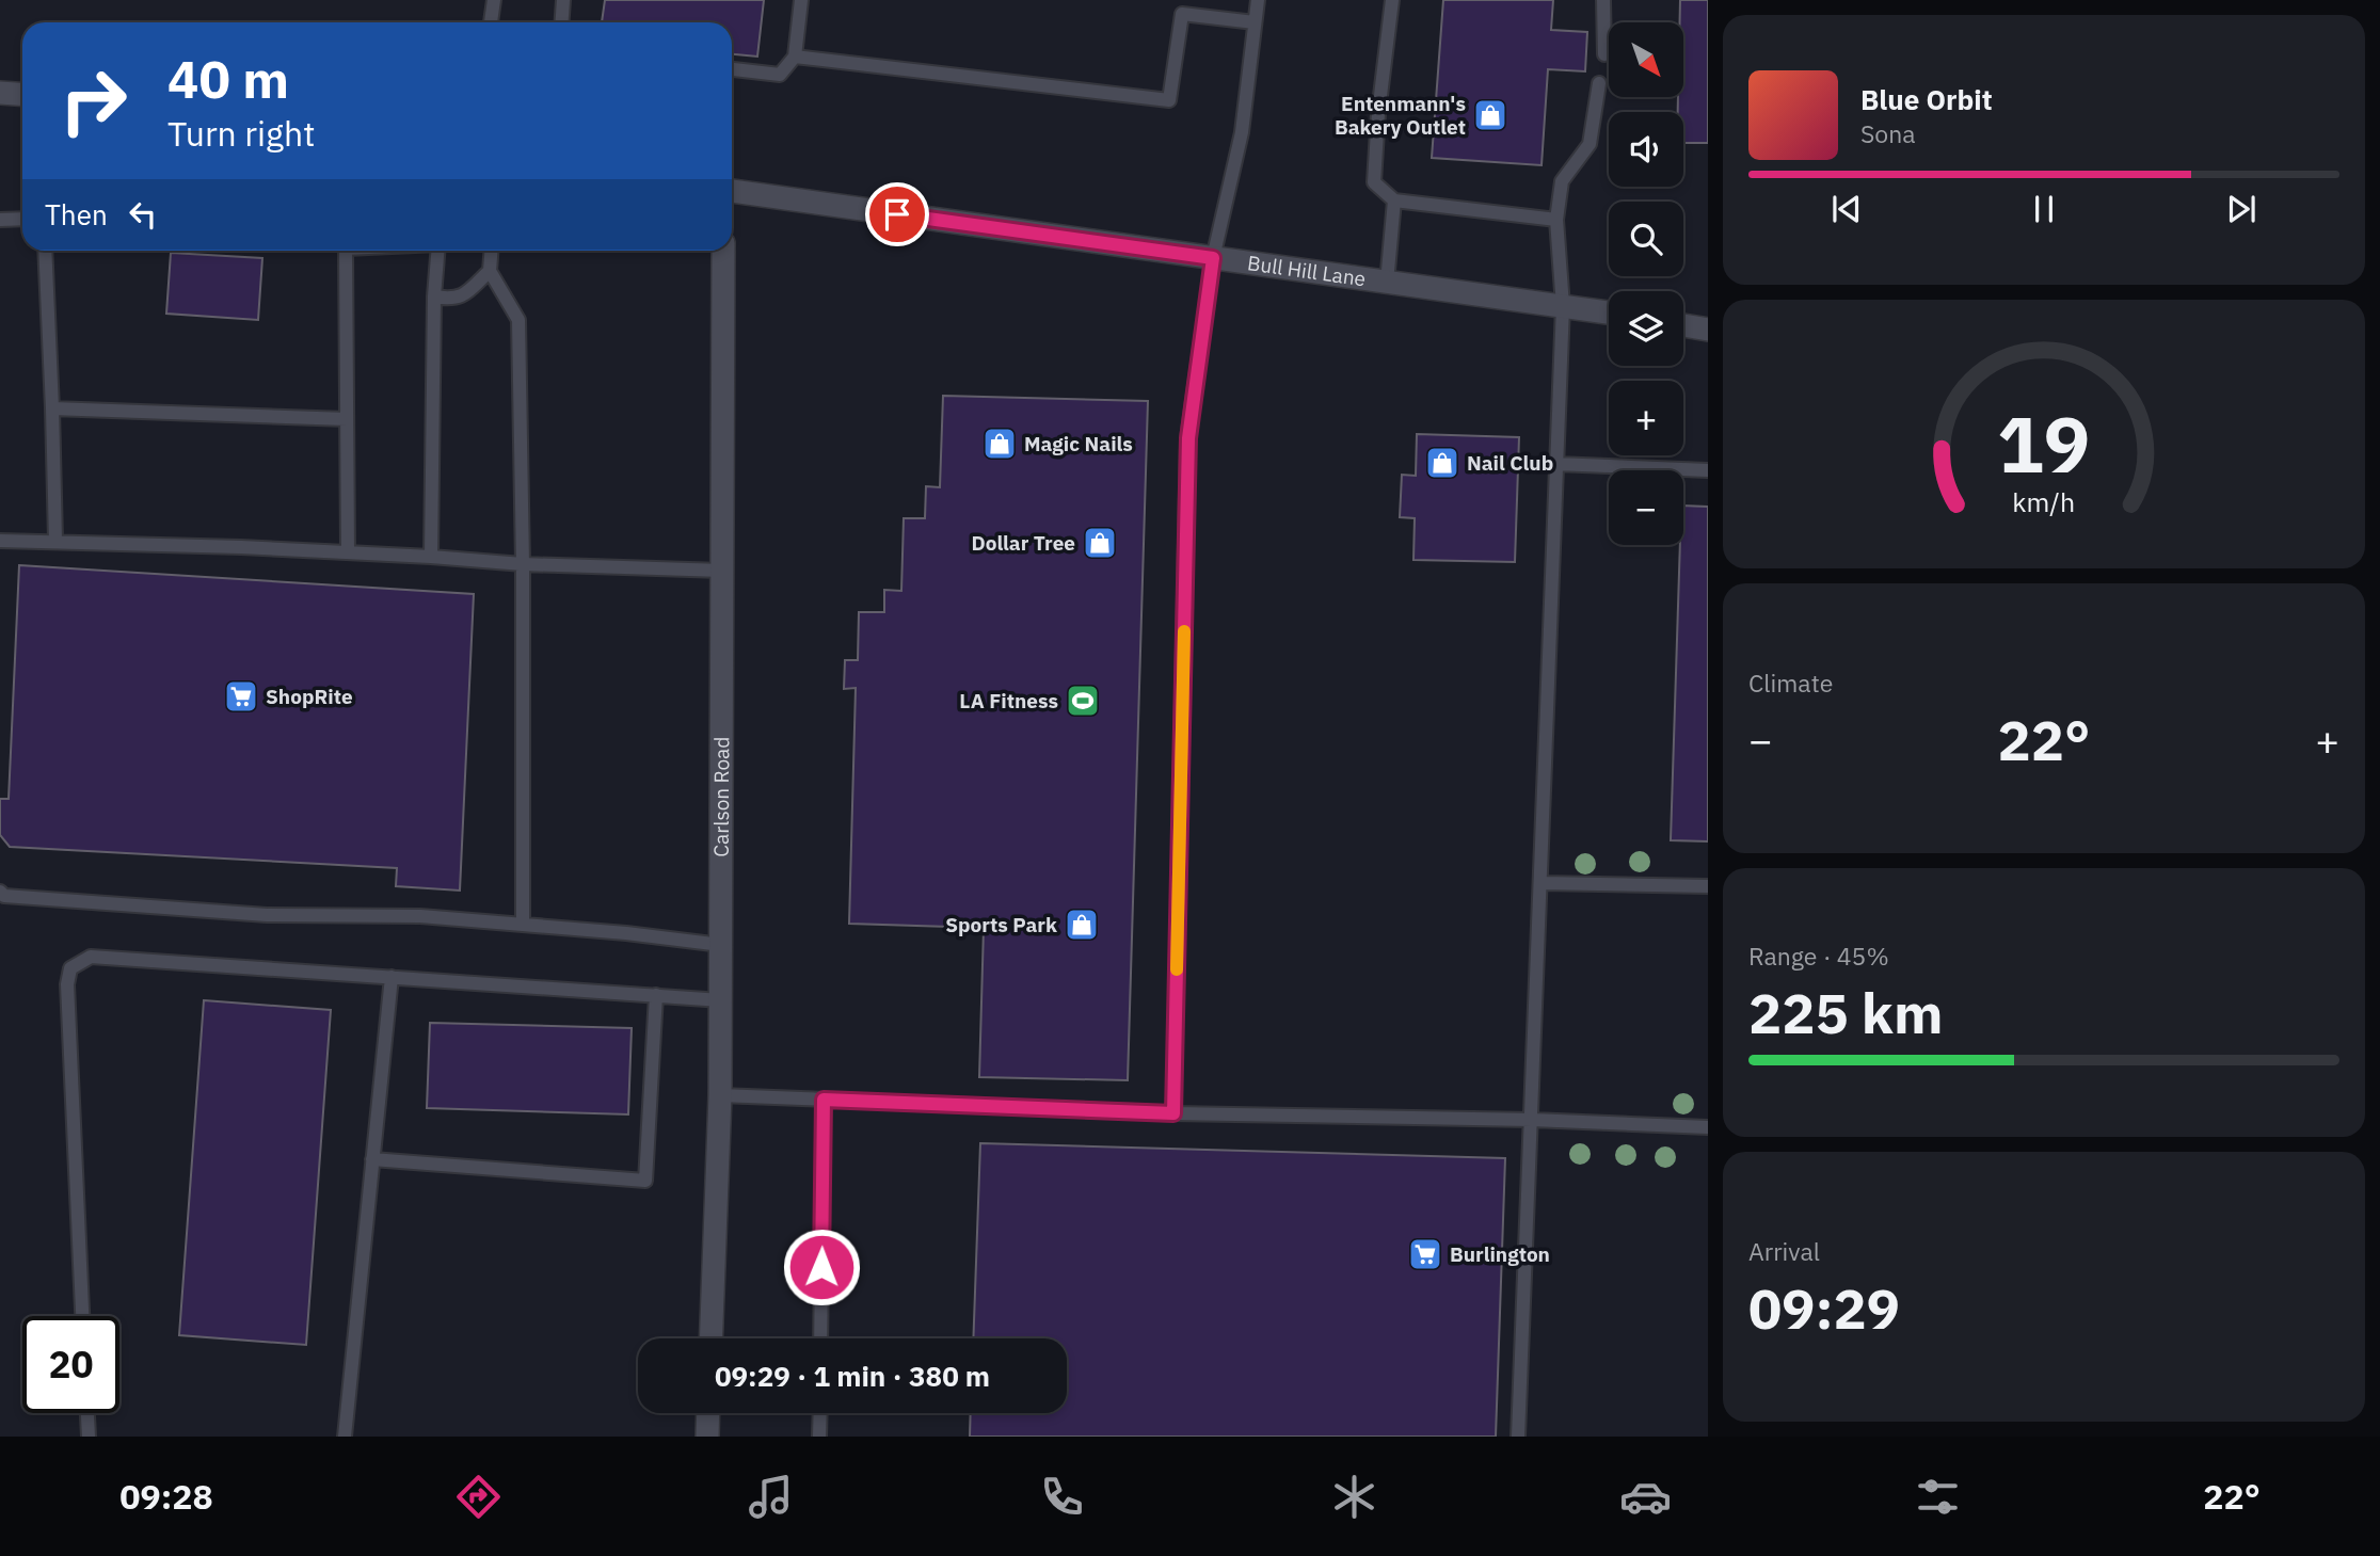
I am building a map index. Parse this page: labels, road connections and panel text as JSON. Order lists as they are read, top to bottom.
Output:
{
  "streets": {
    "street": ["Bull Hill Lane", "Carlson Road"]
  },
  "places": {
    "shop": [
      "Entenmann's Bakery Outlet",
      "Magic Nails",
      "Nail Club",
      "Dollar Tree",
      "Sports Park"
    ],
    "supermarket": ["ShopRite", "Burlington"],
    "sports": ["LA Fitness"]
  },
  "north": "bottom right",
  "page": {
    "map_buttons": ["+", "−"],
    "turn": ["40 m", "Turn right"],
    "song": ["Blue Orbit", "Sona"],
    "then": "Then",
    "tile": [
      "Climate",
      ["Range · 45%", "225 km"],
      ["Arrival", "09:29"]
    ],
    "heat": ["−", "22°", "+"],
    "limit": "20",
    "trip": "09:29 · 1 min · 380 m",
    "tabs": ["09:28", "22°"],
    "gauge": ["19", "km/h"]
  }
}
